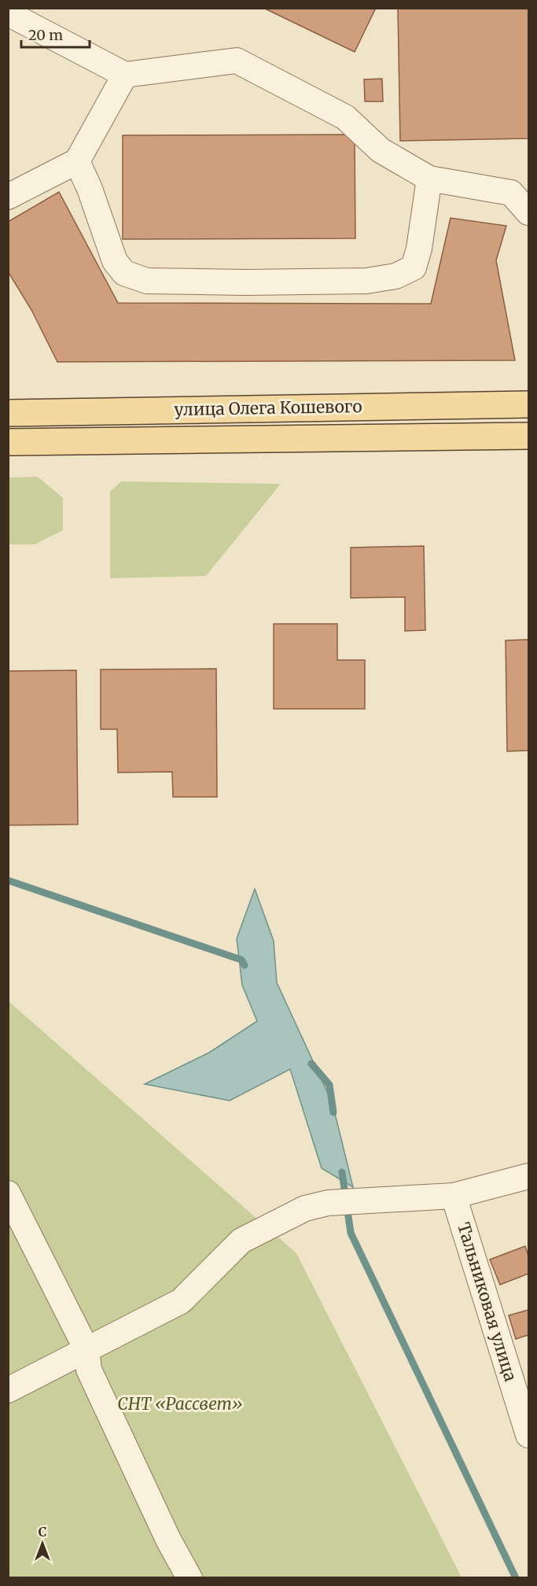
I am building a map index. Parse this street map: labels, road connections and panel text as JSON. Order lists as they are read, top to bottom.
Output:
{
  "streets": {
    "main road": ["улица Олега Кошевого"],
    "street": ["Тальниковая улица"]
  },
  "parks": ["СНТ «Рассвет»"],
  "scale_bar": "20 m",
  "north": "top"
}
